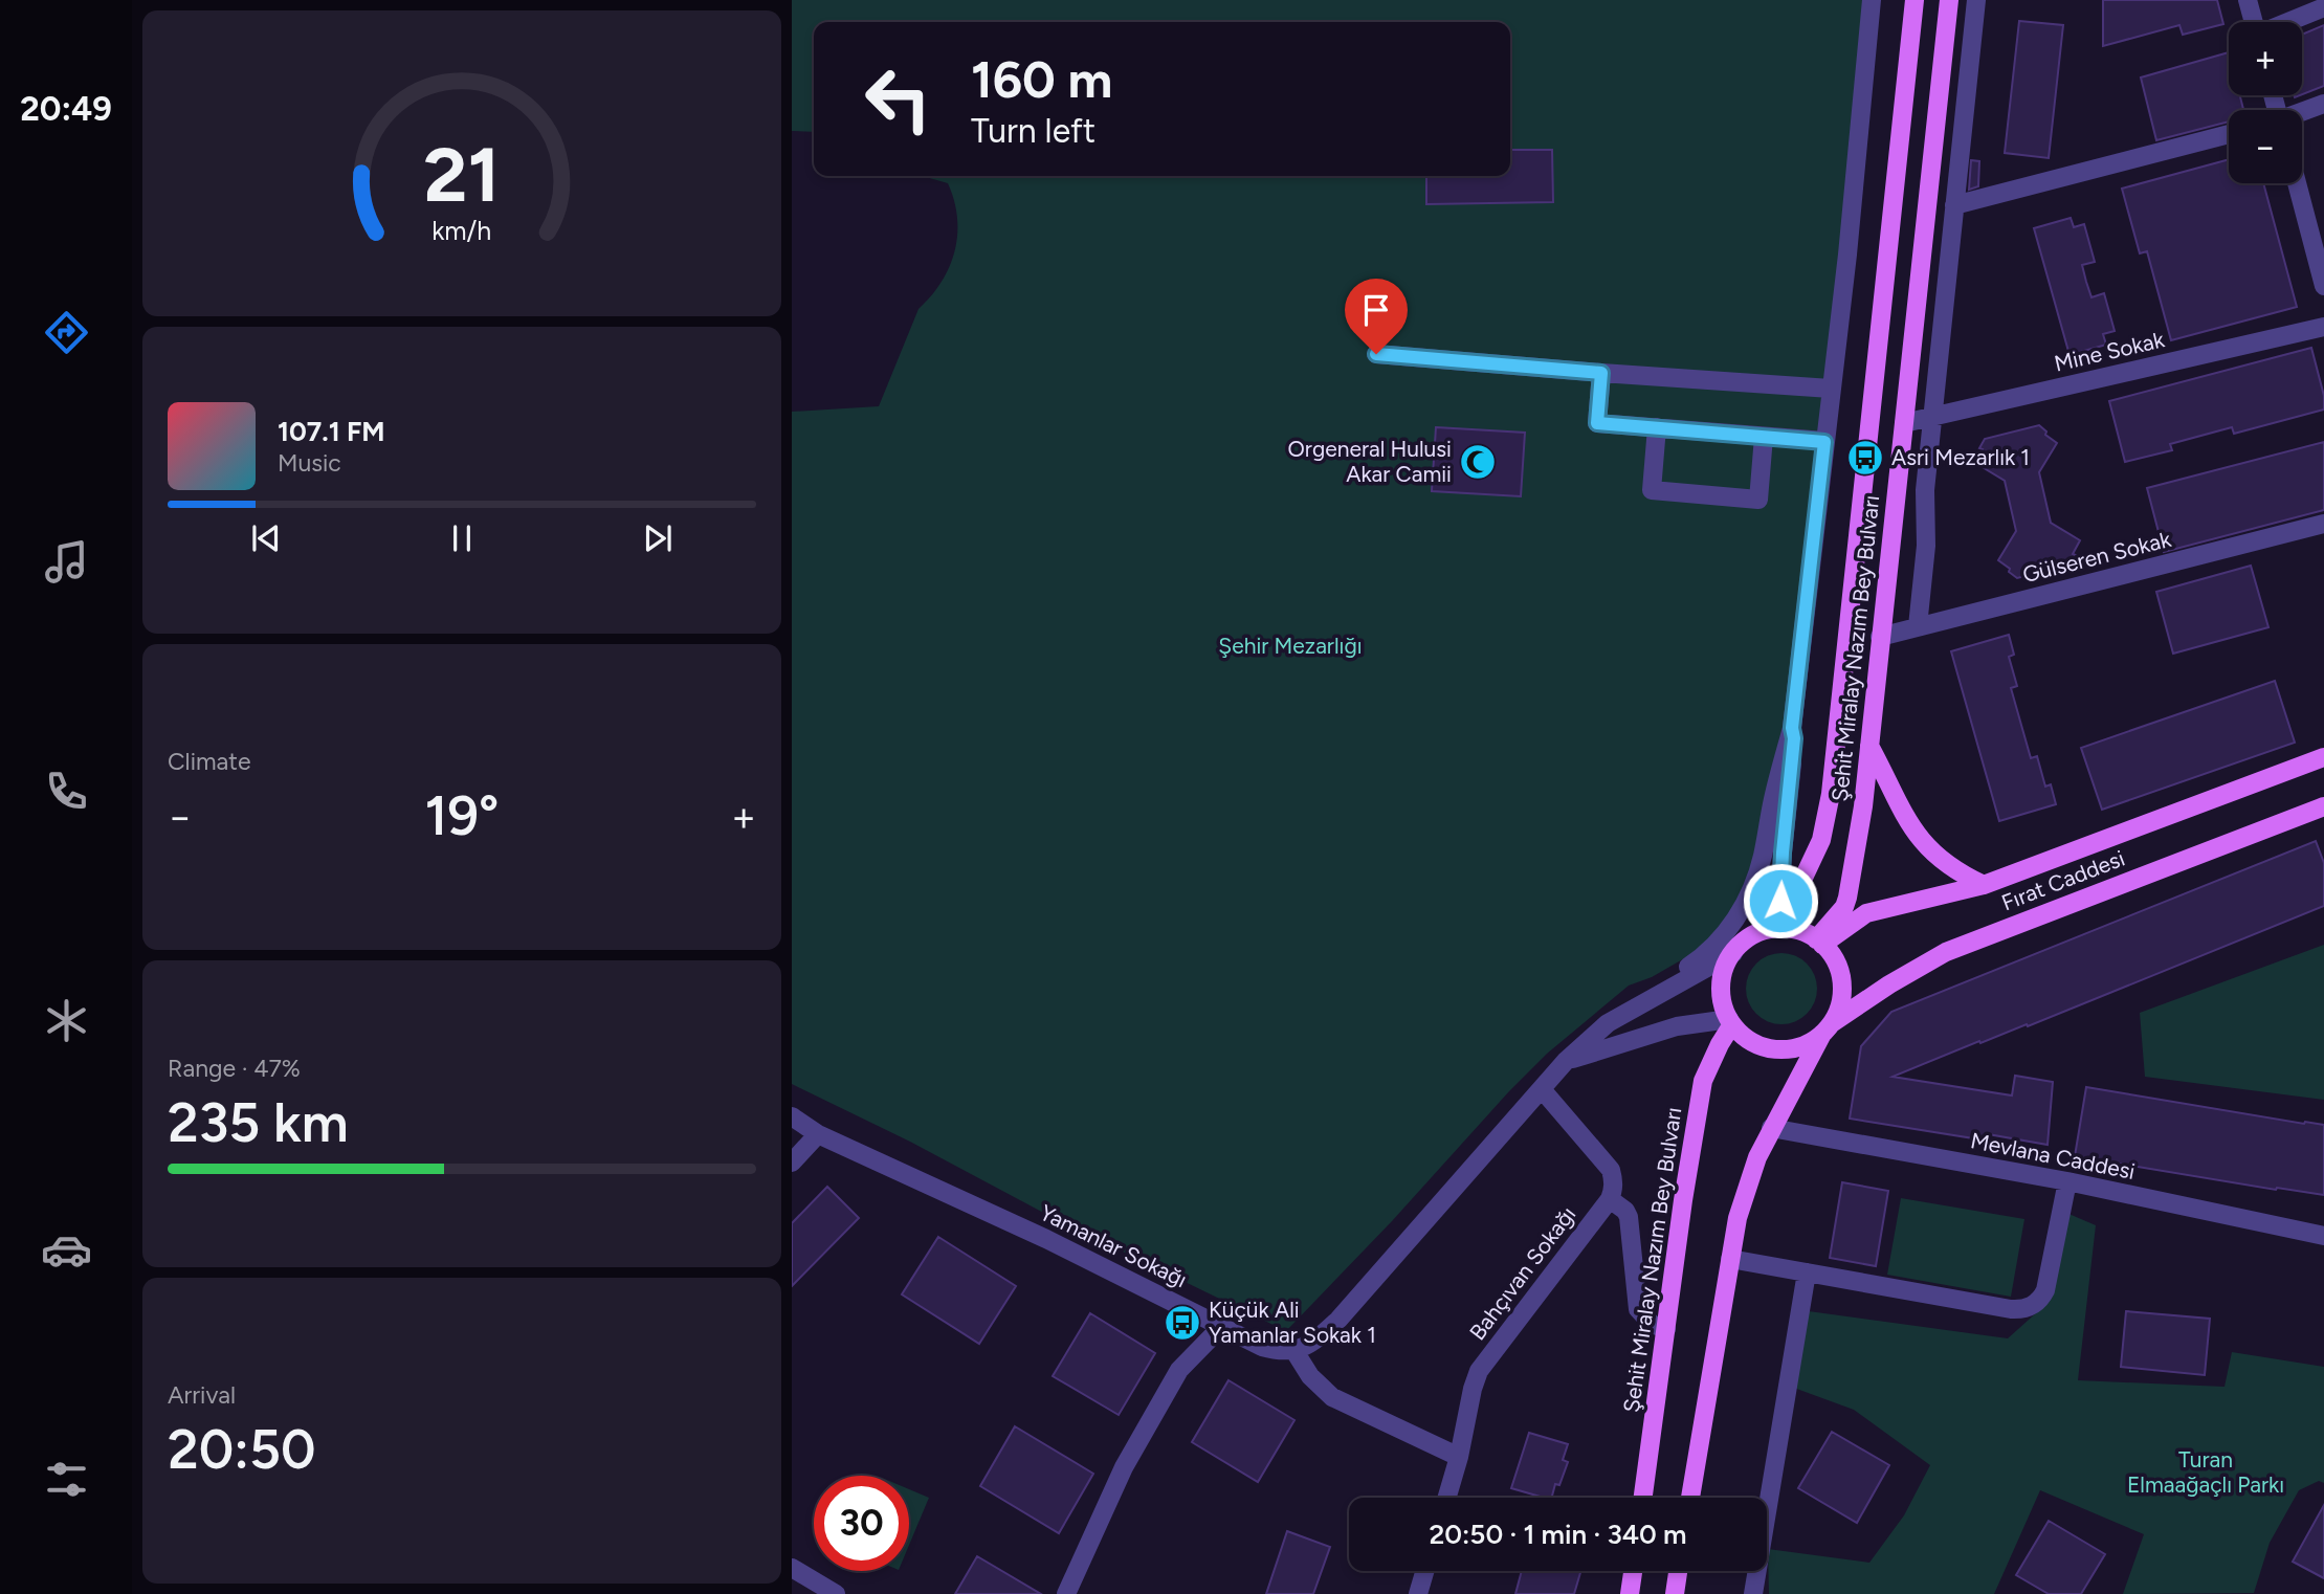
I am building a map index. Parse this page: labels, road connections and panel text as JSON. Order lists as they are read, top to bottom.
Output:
{
  "streets": {
    "main road": ["Şehit Miralay Nazım Bey Bulvarı", "Fırat Caddesi"],
    "street": [
      "Mine Sokak",
      "Gülseren Sokak",
      "Mevlana Caddesi",
      "Yamanlar Sokağı",
      "Bahçıvan Sokağı"
    ]
  },
  "crossings": [
    ["Mine Sokak", "Şehit Miralay Nazım Bey Bulvarı"],
    ["Gülseren Sokak", "Şehit Miralay Nazım Bey Bulvarı"],
    ["Şehit Miralay Nazım Bey Bulvarı", "Fırat Caddesi"]
  ],
  "parks": ["Şehir Mezarlığı", "Turan Elmaağaçlı Parkı"],
  "places": {
    "bus stop": ["Asri Mezarlık 1", "Küçük Ali Yamanlar Sokak 1"],
    "mosque": ["Orgeneral Hulusi Akar Camii"]
  },
  "page": {
    "tabs": "20:49",
    "map_buttons": ["+", "−"],
    "turn": ["160 m", "Turn left"],
    "song": ["107.1 FM", "Music"],
    "tile": [
      "Climate",
      ["Range · 47%", "235 km"],
      ["Arrival", "20:50"]
    ],
    "heat": ["−", "19°", "+"],
    "limit": "30",
    "trip": "20:50 · 1 min · 340 m",
    "gauge": ["21", "km/h"]
  }
}
